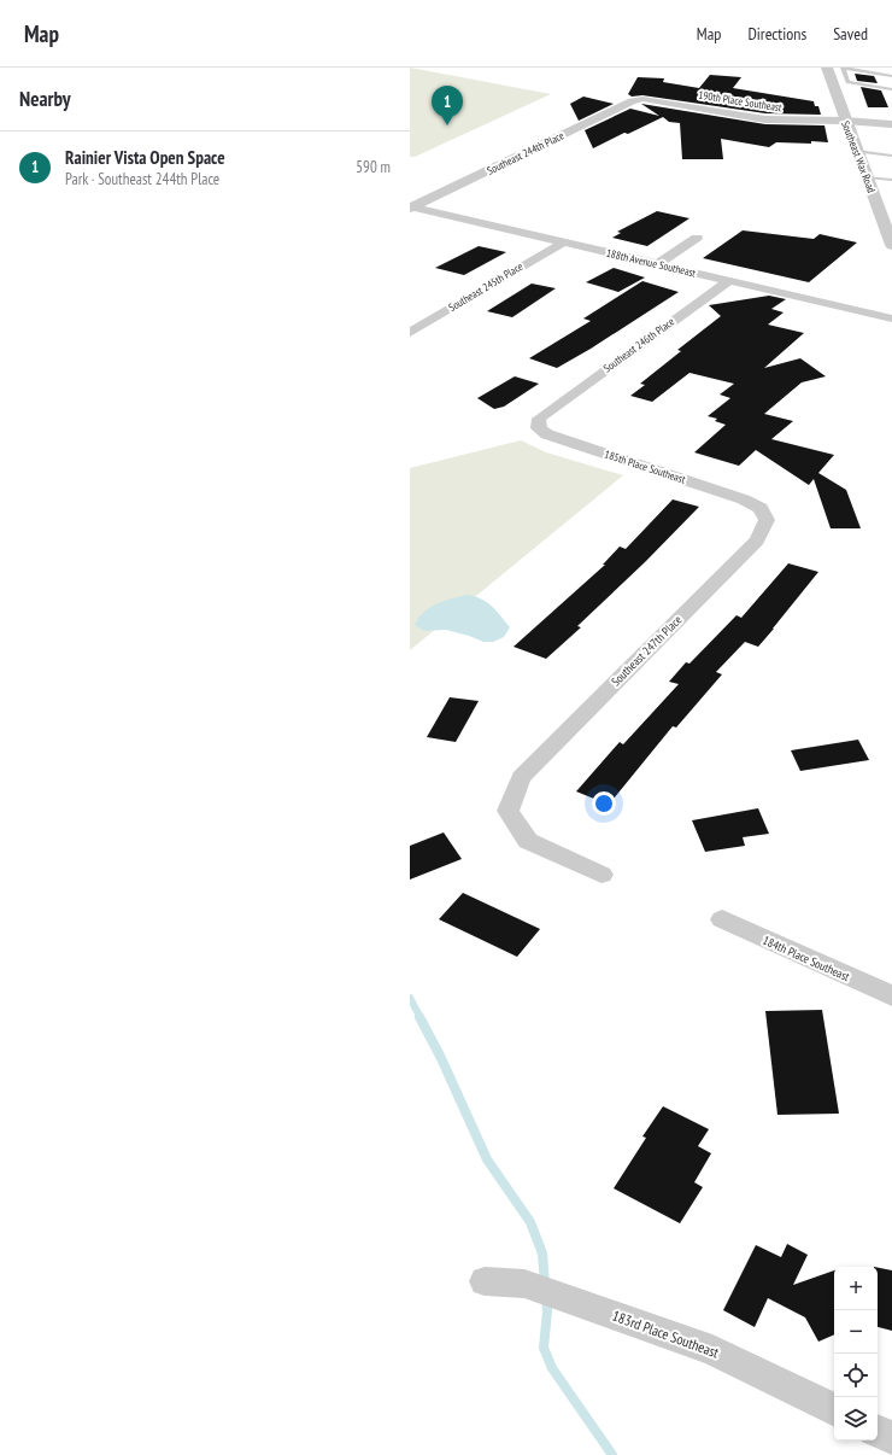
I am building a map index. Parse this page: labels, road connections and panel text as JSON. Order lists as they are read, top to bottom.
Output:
{
  "streets": {
    "street": [
      "190th Place Southeast",
      "Southeast 244th Place",
      "Southeast Wax Road",
      "188th Avenue Southeast",
      "Southeast 245th Place",
      "Southeast 246th Place",
      "185th Place Southeast",
      "Southeast 247th Place",
      "184th Place Southeast",
      "183rd Place Southeast"
    ]
  },
  "crossings": [
    ["190th Place Southeast", "Southeast 244th Place"],
    ["190th Place Southeast", "Southeast Wax Road"],
    ["Southeast 244th Place", "188th Avenue Southeast"],
    ["188th Avenue Southeast", "Southeast 245th Place"],
    ["188th Avenue Southeast", "Southeast 246th Place"],
    ["Southeast 246th Place", "185th Place Southeast"],
    ["185th Place Southeast", "Southeast 247th Place"]
  ],
  "page": {
    "header": "Map",
    "nav": ["Map", "Directions", "Saved"],
    "heading": "Nearby",
    "pins": "1",
    "list": [
      {
        "mark": "1",
        "name": "Rainier Vista Open Space",
        "note": "Park · Southeast 244th Place",
        "value": "590 m"
      }
    ],
    "map_buttons": ["+", "−"]
  }
}
